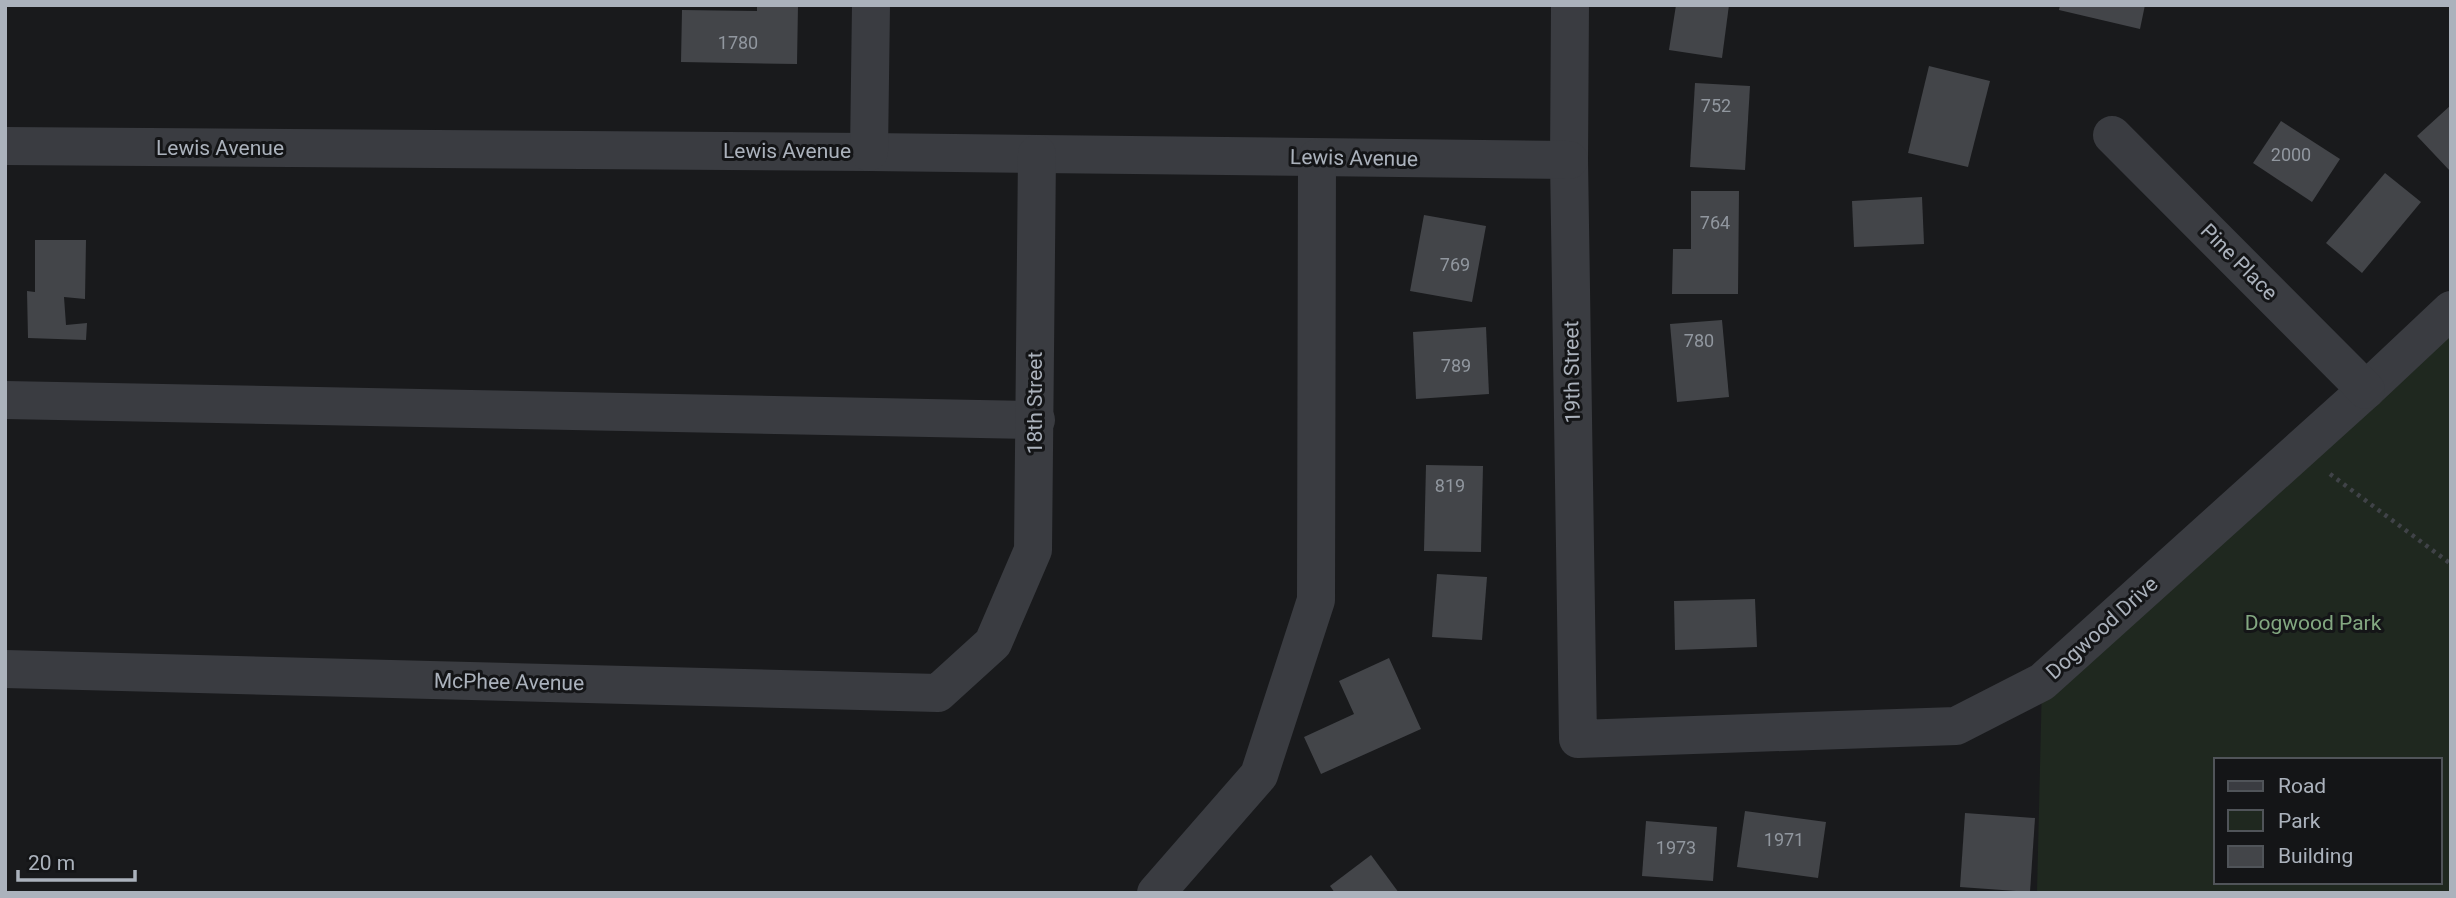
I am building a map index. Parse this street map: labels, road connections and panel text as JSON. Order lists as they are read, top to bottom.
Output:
{
  "streets": {
    "street": [
      "Lewis Avenue",
      "Pine Place",
      "19th Street",
      "18th Street",
      "Dogwood Drive",
      "McPhee Avenue"
    ]
  },
  "crossings": [
    ["Lewis Avenue", "19th Street"],
    ["Lewis Avenue", "18th Street"],
    ["Pine Place", "Dogwood Drive"],
    ["19th Street", "Dogwood Drive"],
    ["18th Street", "McPhee Avenue"]
  ],
  "parks": ["Dogwood Park"],
  "house_numbers": [
    "1780",
    "752",
    "2000",
    "764",
    "769",
    "780",
    "789",
    "819",
    "1971",
    "1973"
  ],
  "legend": ["Road", "Park", "Building"],
  "scale_bar": "20 m"
}
